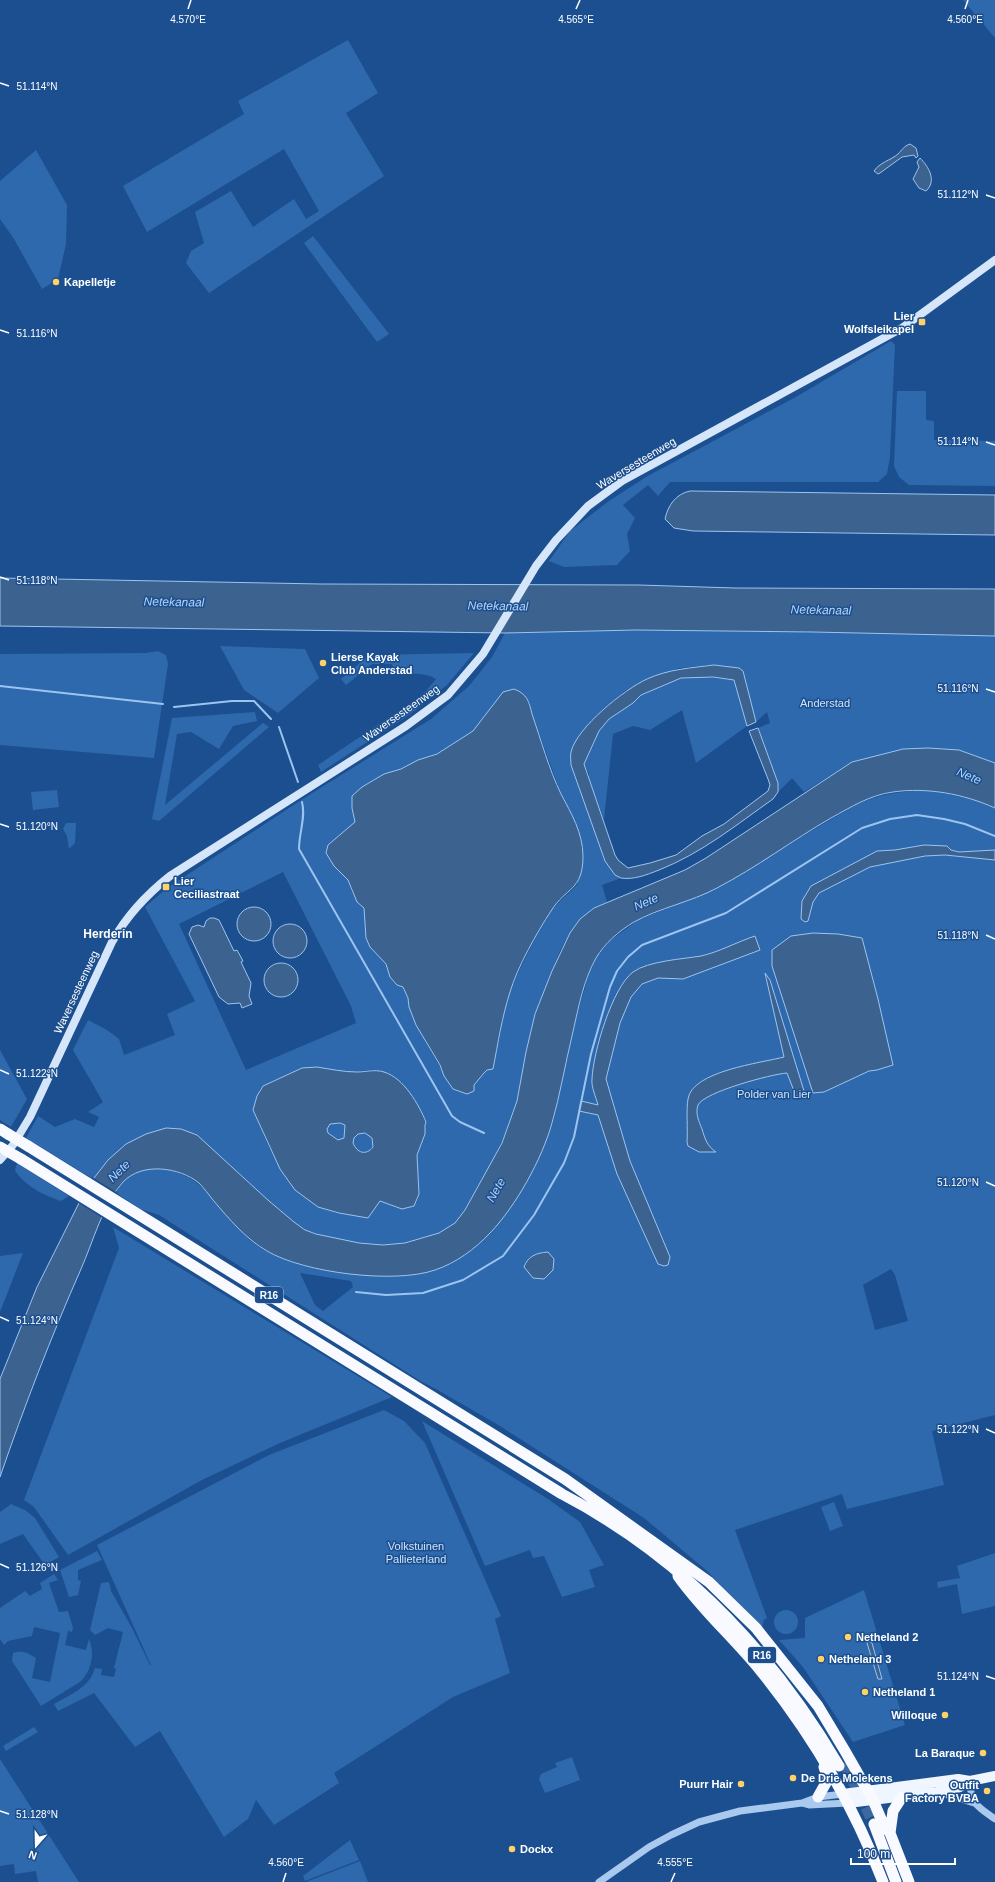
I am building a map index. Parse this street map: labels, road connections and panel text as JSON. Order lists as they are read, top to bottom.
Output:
{
  "streets": {
    "highway": ["R16"],
    "main road": ["Waversesteenweg"]
  },
  "districts": ["Herderin"],
  "water": ["Netekanaal", "Nete"],
  "parks": ["Anderstad", "Polder van Lier", "Volkstuinen Pallieterland"],
  "places": {
    "other": [
      "Kapelletje",
      "Lierse Kayak Club Anderstad",
      "Netheland 2",
      "Netheland 3",
      "Netheland 1",
      "Willoque",
      "La Baraque",
      "De Drie Molekens",
      "Puurr Hair",
      "Outfit Factory BVBA",
      "Dockx"
    ],
    "transit": ["Lier Wolfsleikapel", "Lier Ceciliastraat"]
  },
  "scale_bar": "100 m",
  "north": "bottom",
  "coordinates": [
    "4.570°E",
    "4.565°E",
    "4.560°E",
    "51.114°N",
    "51.112°N",
    "51.116°N",
    "51.118°N",
    "51.120°N",
    "51.122°N",
    "51.124°N",
    "51.126°N",
    "51.128°N",
    "4.555°E"
  ]
}
